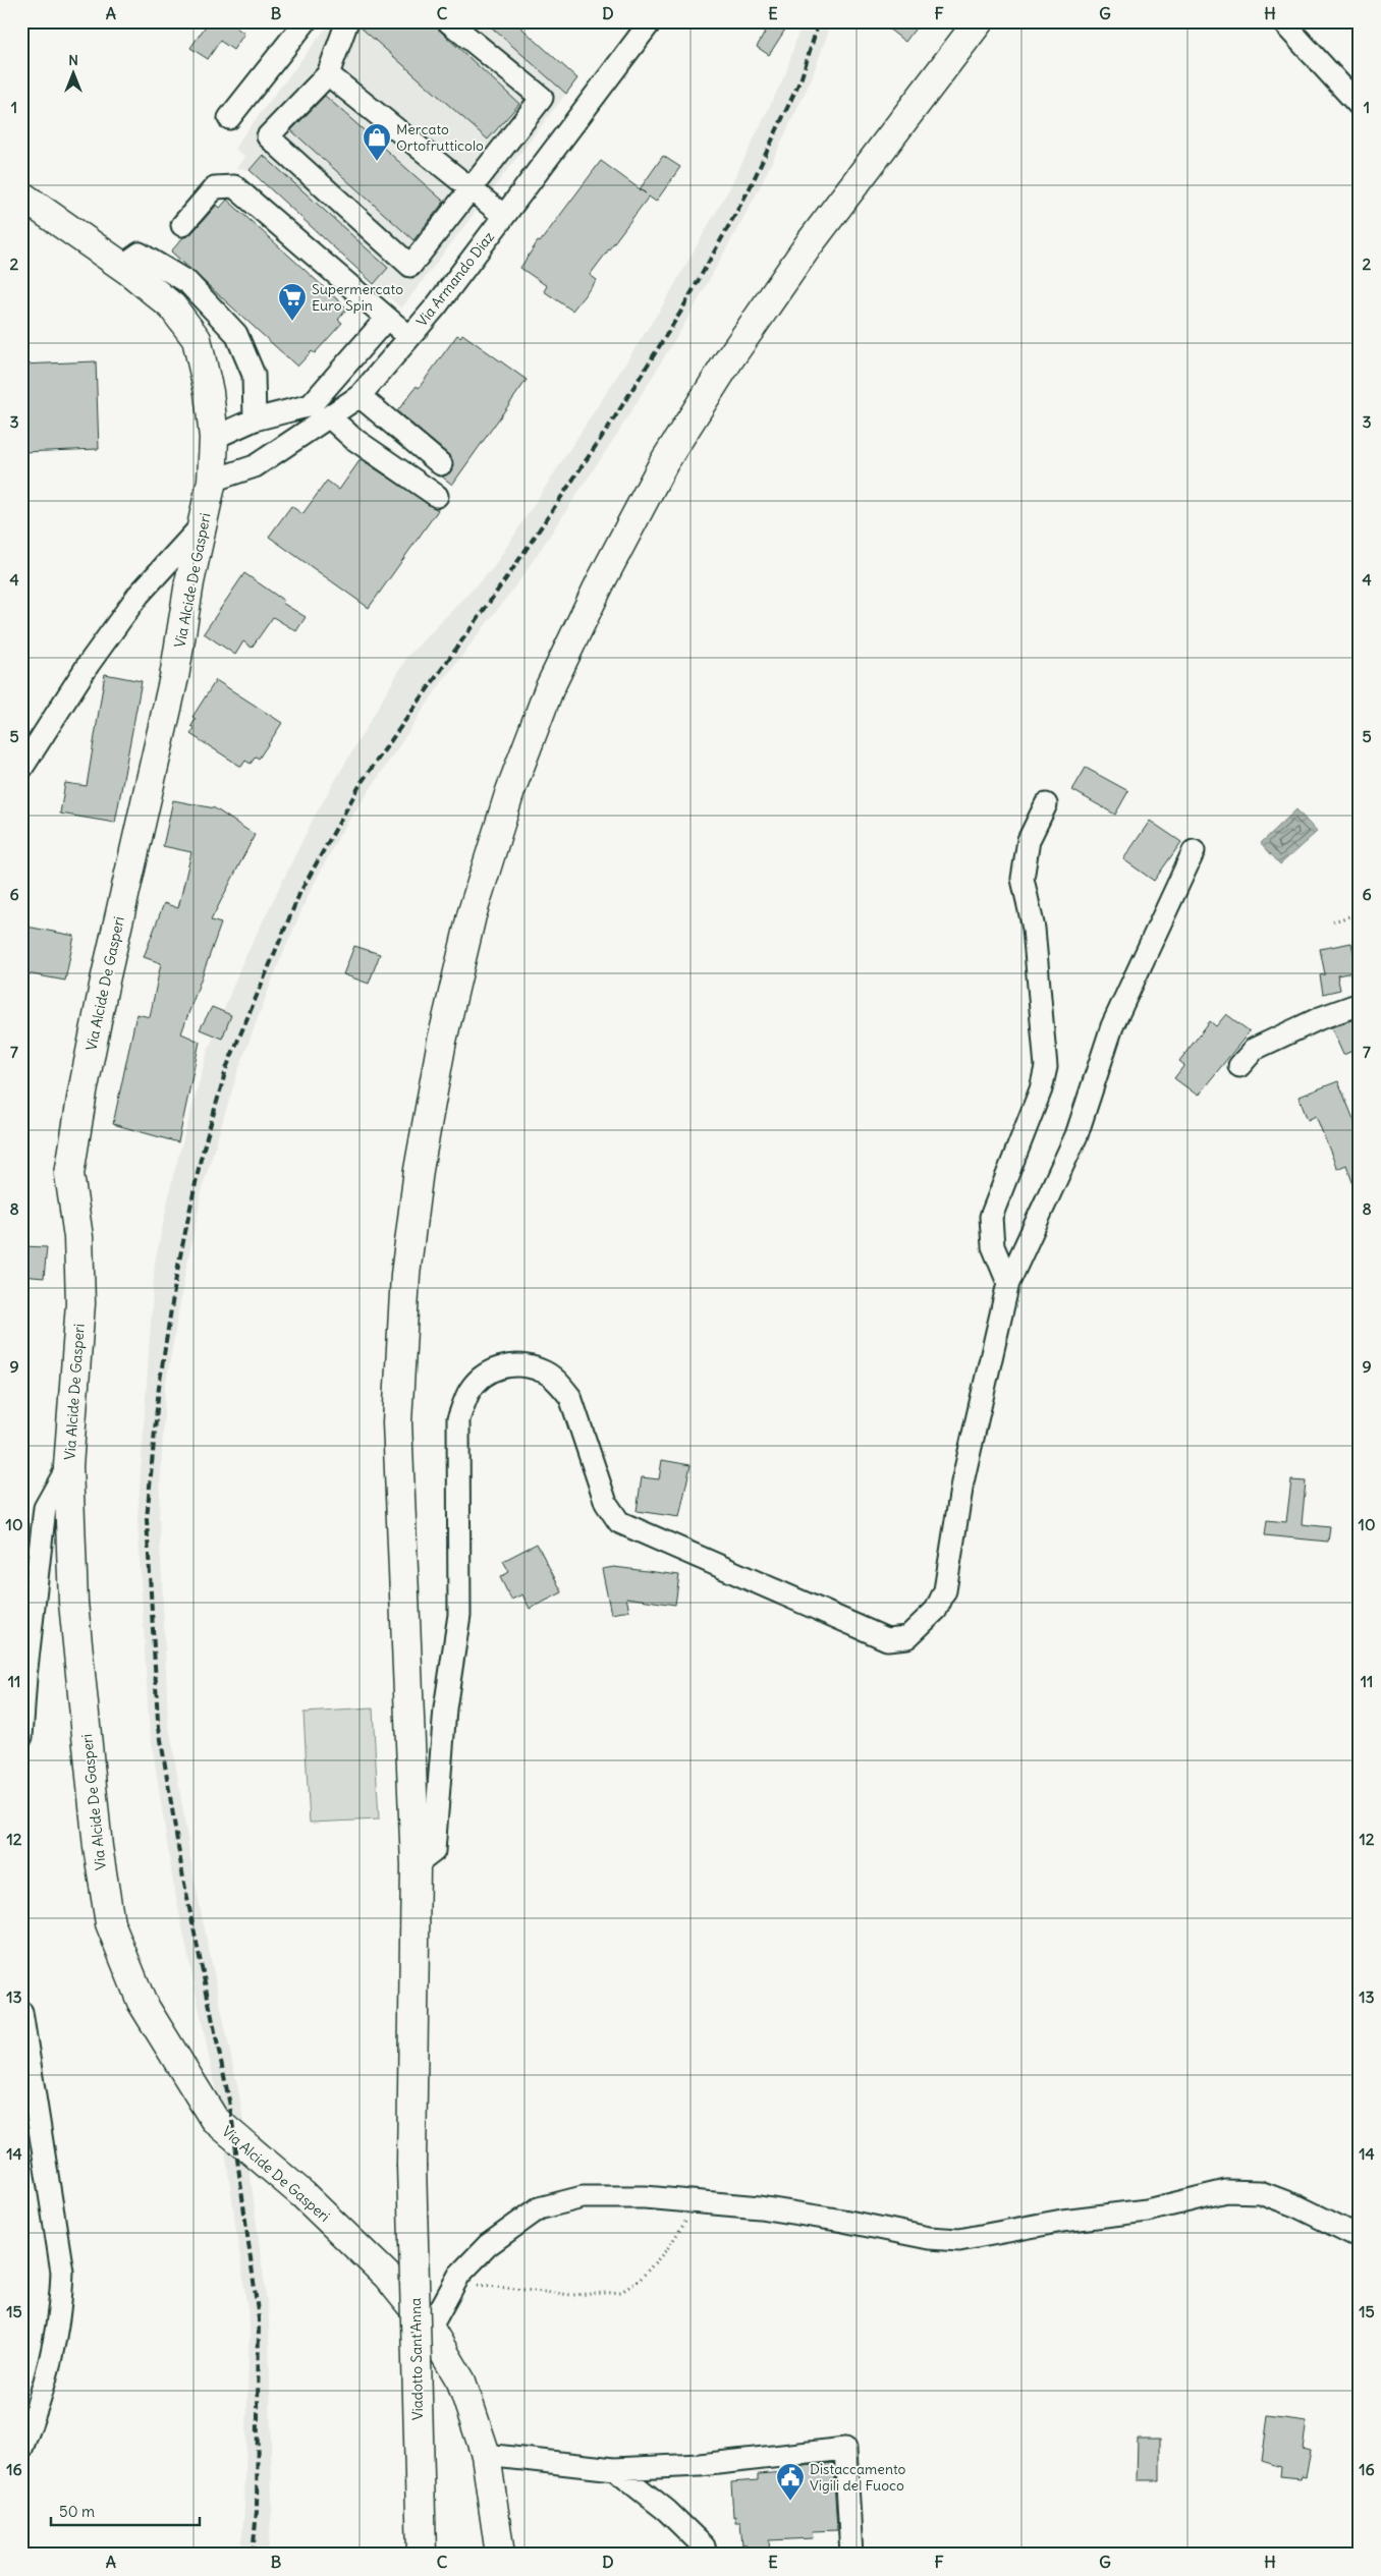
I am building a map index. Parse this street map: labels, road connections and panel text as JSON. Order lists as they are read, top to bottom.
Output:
{
  "streets": {
    "main road": ["Via Alcide De Gasperi", "Viadotto Sant'Anna"],
    "street": ["Via Armando Diaz"]
  },
  "crossings": [
    ["Via Armando Diaz", "Via Alcide De Gasperi"]
  ],
  "places": {
    "shop": ["Mercato Ortofrutticolo"],
    "supermarket": ["Supermercato Euro Spin"],
    "public building": ["Distaccamento Vigili del Fuoco"]
  },
  "scale_bar": "50 m",
  "north": "top",
  "grid": {
    "columns": [
      "A",
      "B",
      "C",
      "D",
      "E",
      "F",
      "G",
      "H"
    ],
    "rows": [
      "1",
      "2",
      "3",
      "4",
      "5",
      "6",
      "7",
      "8",
      "9",
      "10",
      "11",
      "12",
      "13",
      "14",
      "15",
      "16"
    ]
  }
}
